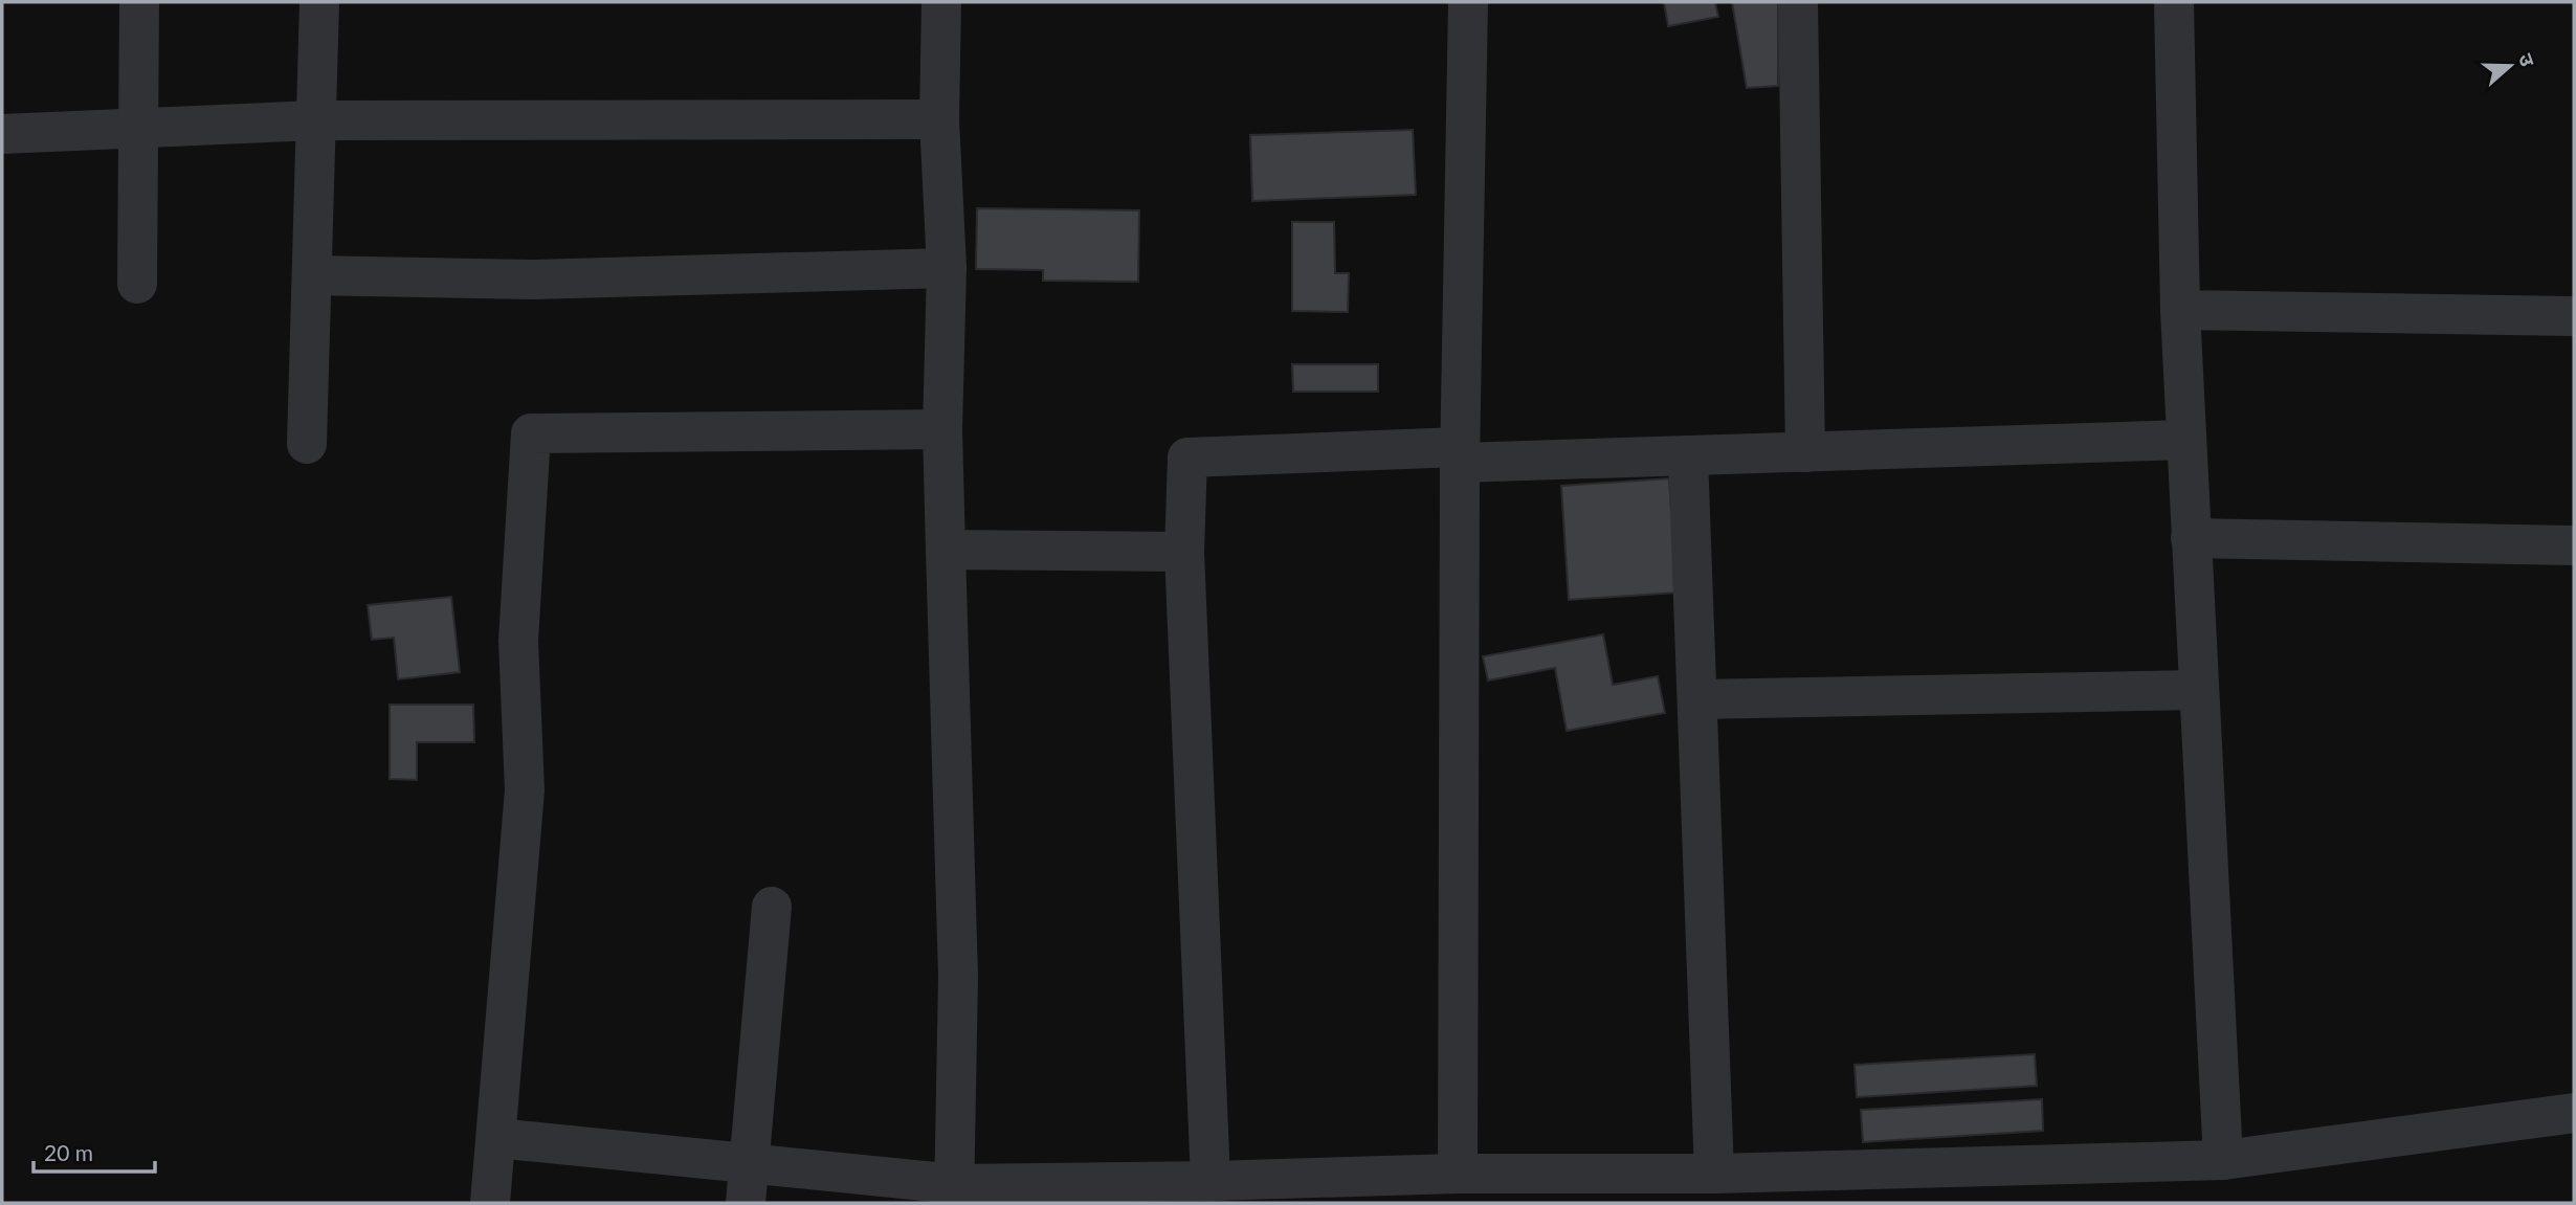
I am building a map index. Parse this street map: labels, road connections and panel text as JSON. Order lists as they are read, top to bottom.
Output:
{
  "scale_bar": "20 m",
  "north": "right"
}
